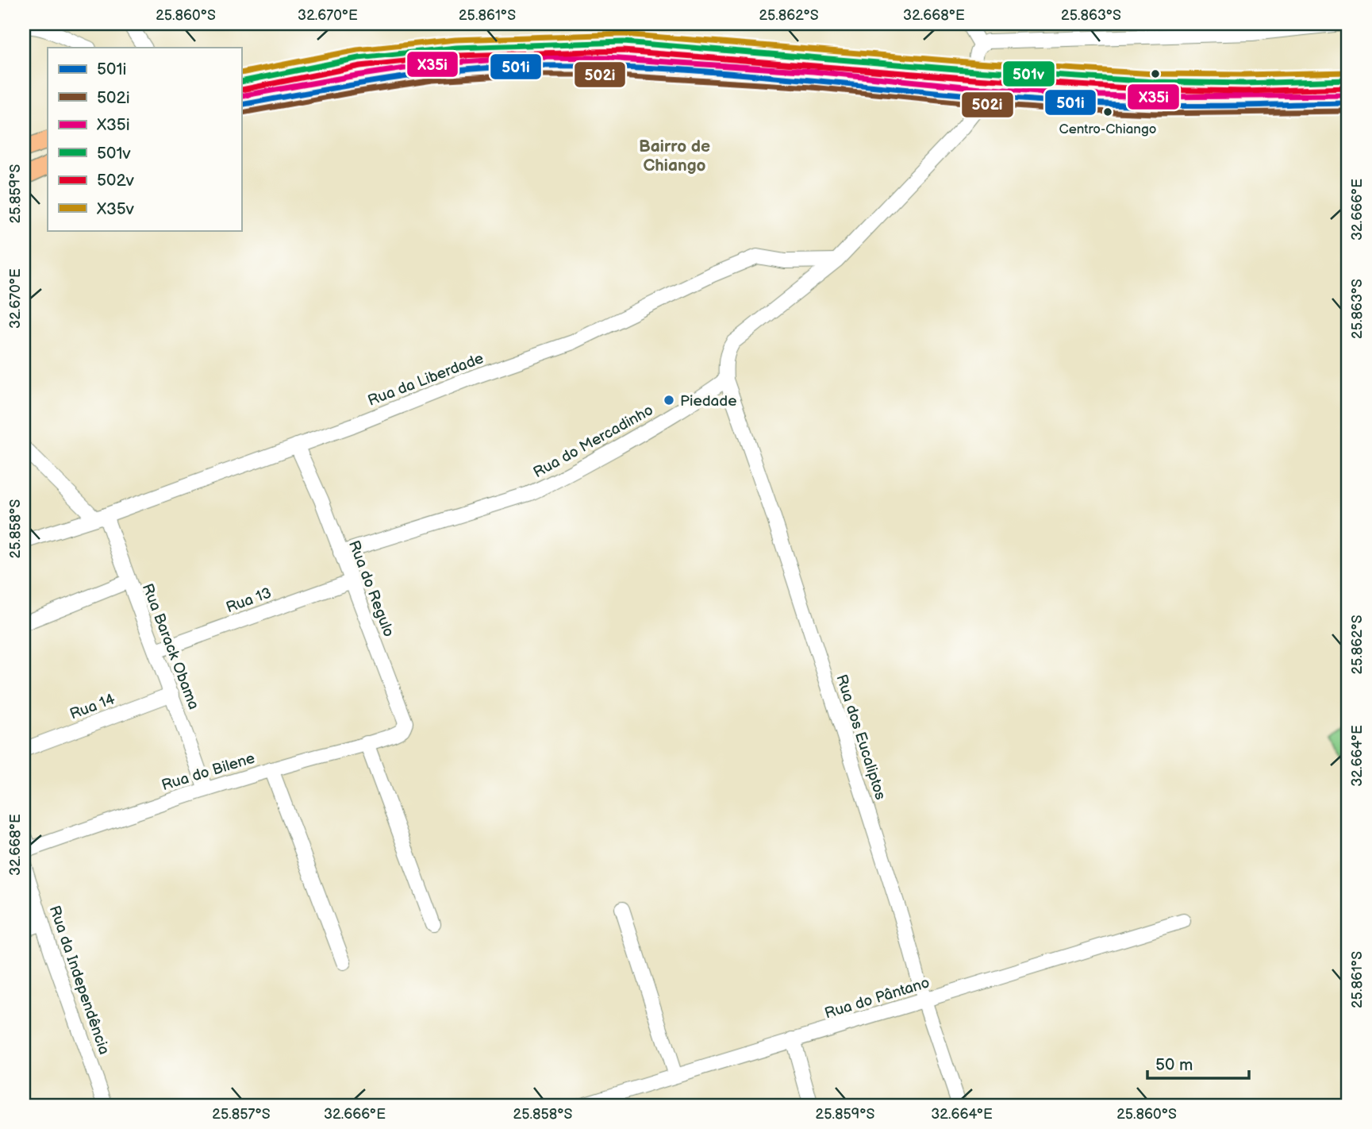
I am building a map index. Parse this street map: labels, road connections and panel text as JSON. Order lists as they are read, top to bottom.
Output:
{
  "streets": {
    "street": [
      "Rua da Liberdade",
      "Rua do Mercadinho",
      "Rua do Regulo",
      "Rua 13",
      "Rua Barack Obama",
      "Rua 14",
      "Rua dos Eucaliptos",
      "Rua do Bilene",
      "Rua da Independência",
      "Rua do Pântano"
    ]
  },
  "crossings": [
    ["Rua da Liberdade", "Rua do Regulo"],
    ["Rua da Liberdade", "Rua Barack Obama"],
    ["Rua do Mercadinho", "Rua do Regulo"],
    ["Rua do Mercadinho", "Rua dos Eucaliptos"],
    ["Rua do Regulo", "Rua 13"],
    ["Rua do Regulo", "Rua do Bilene"],
    ["Rua 13", "Rua Barack Obama"],
    ["Rua Barack Obama", "Rua 14"],
    ["Rua Barack Obama", "Rua do Bilene"],
    ["Rua dos Eucaliptos", "Rua do Pântano"]
  ],
  "districts": ["Bairro de Chiango"],
  "places": ["Centro-Chiango", "Piedade"],
  "lines": [
    "transit line X35v",
    "transit line 501v",
    "transit line 502v",
    "transit line X35i",
    "transit line 501i",
    "transit line 502i"
  ],
  "legend": [
    "501i",
    "502i",
    "X35i",
    "501v",
    "502v",
    "X35v"
  ],
  "scale_bar": "50 m",
  "coordinates": [
    "25.860°S",
    "32.670°E",
    "25.861°S",
    "25.862°S",
    "32.668°E",
    "25.863°S",
    "25.859°S",
    "32.666°E",
    "25.858°S",
    "32.664°E",
    "25.857°S"
  ]
}
